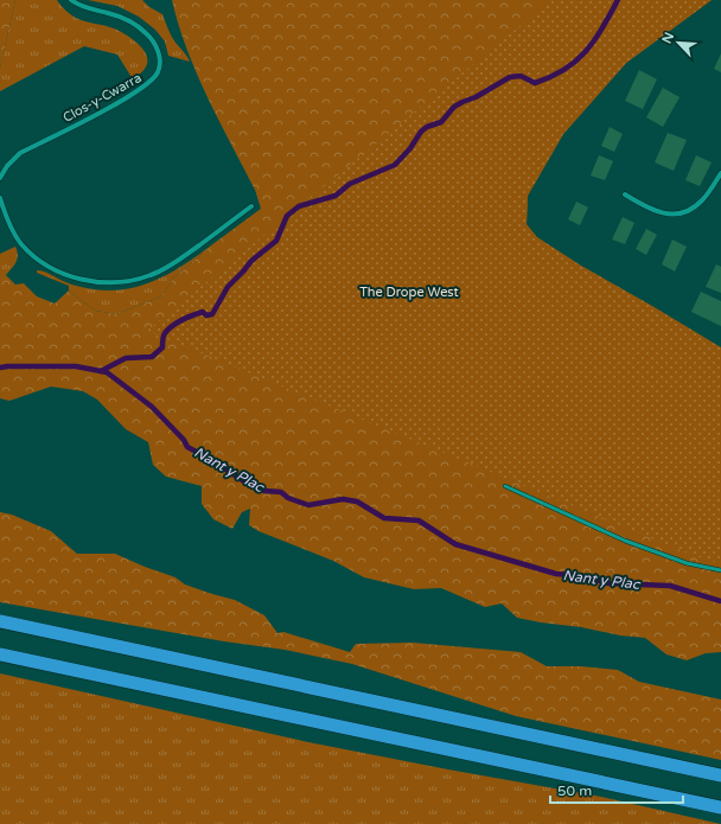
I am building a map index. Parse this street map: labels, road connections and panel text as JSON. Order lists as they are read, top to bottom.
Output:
{
  "streets": {
    "street": ["Clos-y-Cwarra"]
  },
  "water": ["Nant y Plac"],
  "parks": ["The Drope West"],
  "scale_bar": "50 m",
  "north": "top left"
}
